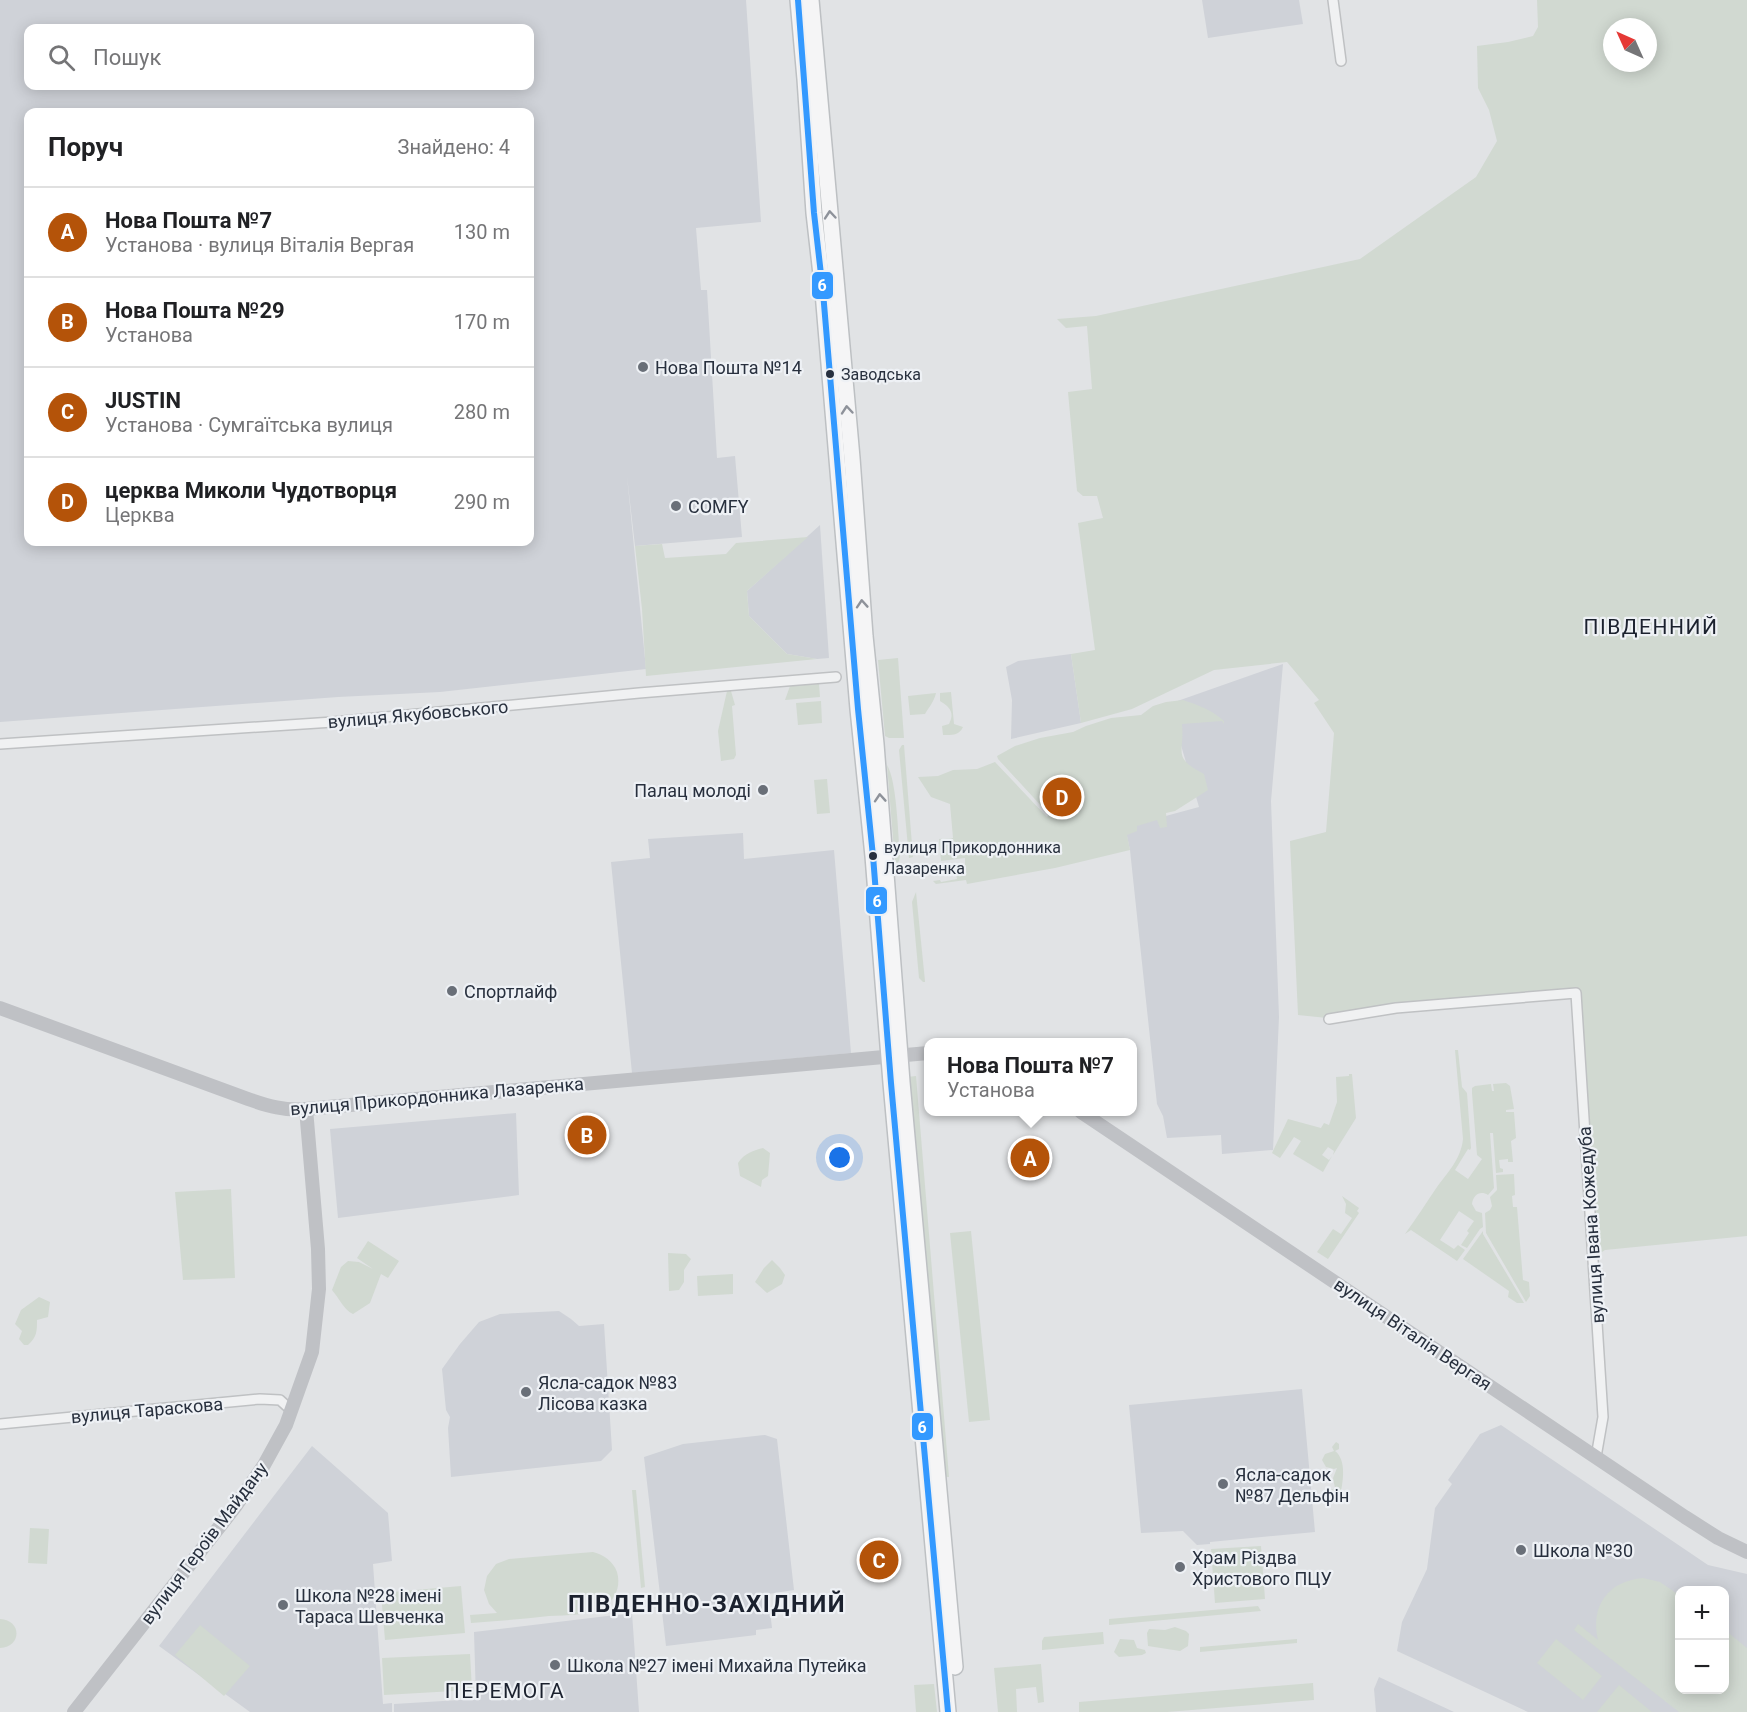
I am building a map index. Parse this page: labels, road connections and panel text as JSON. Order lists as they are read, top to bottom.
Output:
{
  "streets": {
    "street": [
      "вулиця Якубовського",
      "вулиця Прикордонника Лазаренка",
      "вулиця Івана Кожедуба",
      "вулиця Віталія Вергая",
      "вулиця Тараскова",
      "вулиця Героїв Майдану"
    ]
  },
  "crossings": [
    ["вулиця Прикордонника Лазаренка", "вулиця Героїв Майдану"],
    ["вулиця Івана Кожедуба", "вулиця Віталія Вергая"],
    ["вулиця Тараскова", "вулиця Героїв Майдану"]
  ],
  "districts": ["ПІВДЕННИЙ", "ПІВДЕННО-ЗАХІДНИЙ", "ПЕРЕМОГА"],
  "places": [
    "Нова Пошта №14",
    "Заводська",
    "COMFY",
    "Палац молоді",
    "вулиця Прикордонника Лазаренка",
    "Спортлайф",
    "Ясла-садок №83 Лісова казка",
    "Ясла-садок №87 Дельфін",
    "Школа №30",
    "Храм Різдва Христового ПЦУ",
    "Школа №28 імені Тараса Шевченка",
    "Школа №27 імені Михайла Путейка"
  ],
  "lines": ["transit line 6"],
  "north": "top left",
  "page": {
    "search": "Пошук",
    "heading": ["Поруч", "Знайдено: 4"],
    "list": [
      {
        "mark": "A",
        "name": "Нова Пошта №7",
        "note": "Установа · вулиця Віталія Вергая",
        "value": "130 m"
      },
      {
        "mark": "B",
        "name": "Нова Пошта №29",
        "note": "Установа",
        "value": "170 m"
      },
      {
        "mark": "C",
        "name": "JUSTIN",
        "note": "Установа · Сумгаїтська вулиця",
        "value": "280 m"
      },
      {
        "mark": "D",
        "name": "церква Миколи Чудотворця",
        "note": "Церква",
        "value": "290 m"
      }
    ],
    "pins": [
      "D",
      "B",
      "A",
      "C"
    ],
    "popup": ["Нова Пошта №7", "Установа"],
    "map_buttons": ["+", "−"]
  }
}
